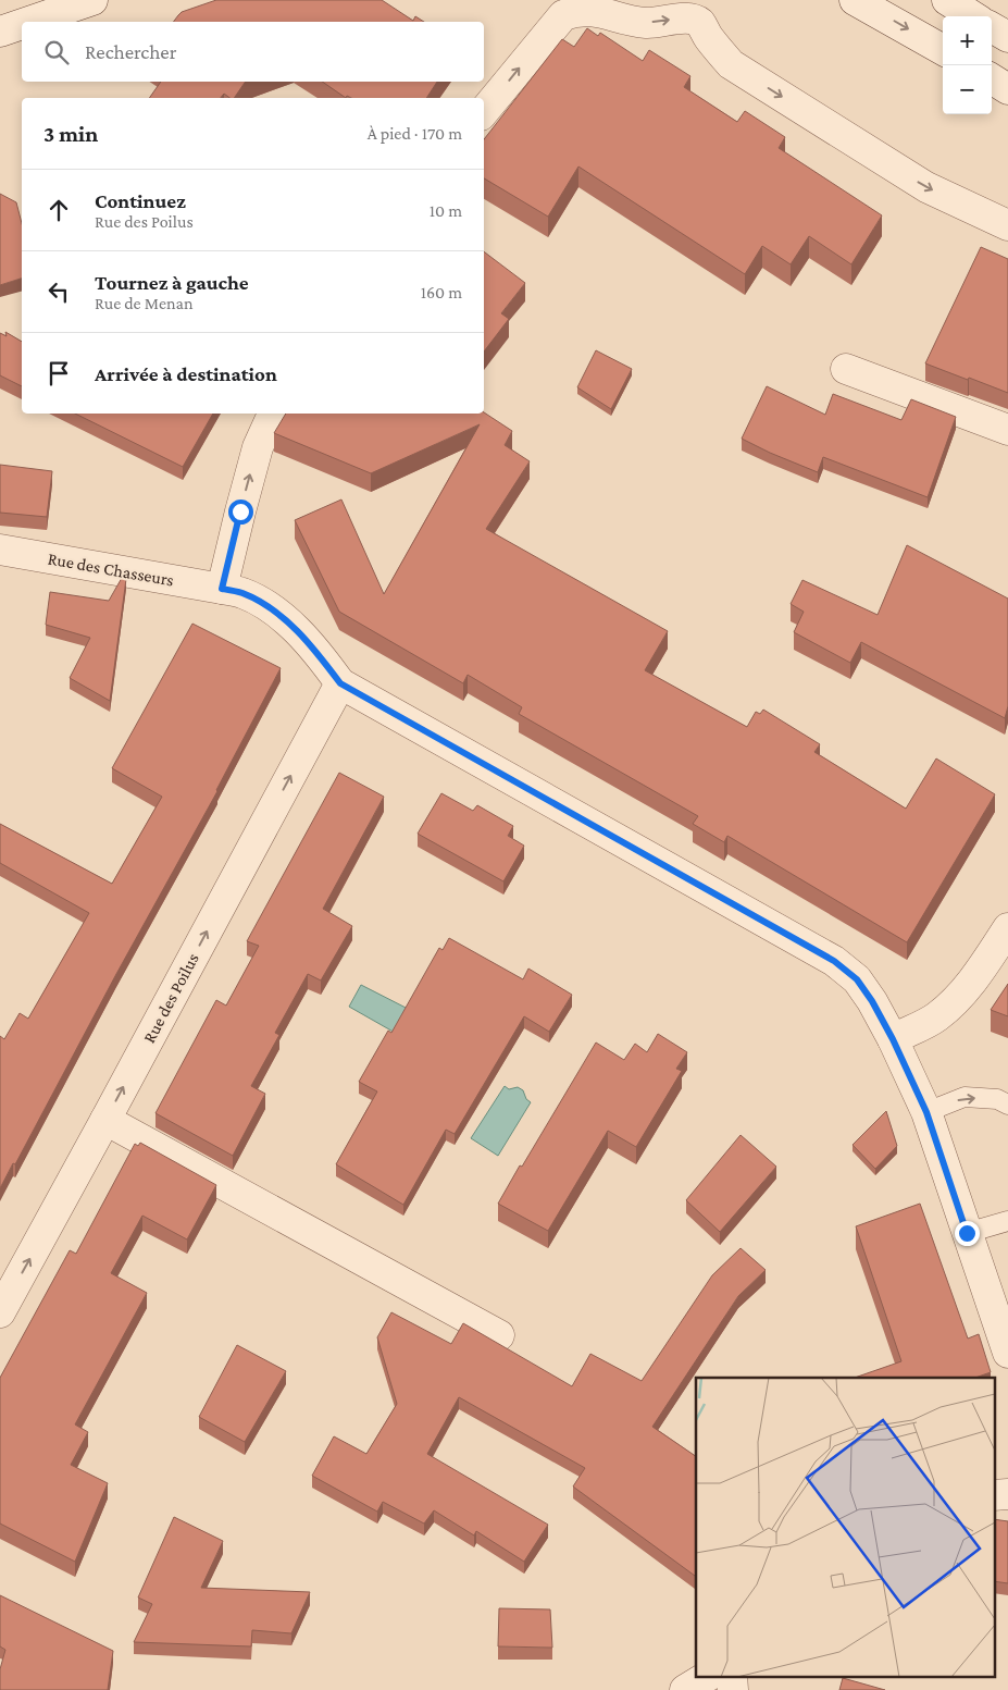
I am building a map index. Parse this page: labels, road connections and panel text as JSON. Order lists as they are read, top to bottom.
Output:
{
  "streets": {
    "street": ["Rue des Chasseurs", "Rue des Poilus"]
  },
  "crossings": [
    ["Rue des Chasseurs", "Rue des Poilus"]
  ],
  "one_way": ["Rue des Poilus"],
  "page": {
    "map_buttons": ["+", "−"],
    "search": "Rechercher",
    "heading": ["3 min", "À pied · 170 m"],
    "list": [
      ["Continuez", "Rue des Poilus", "10 m"],
      ["Tournez à gauche", "Rue de Menan", "160 m"],
      "Arrivée à destination"
    ]
  }
}
